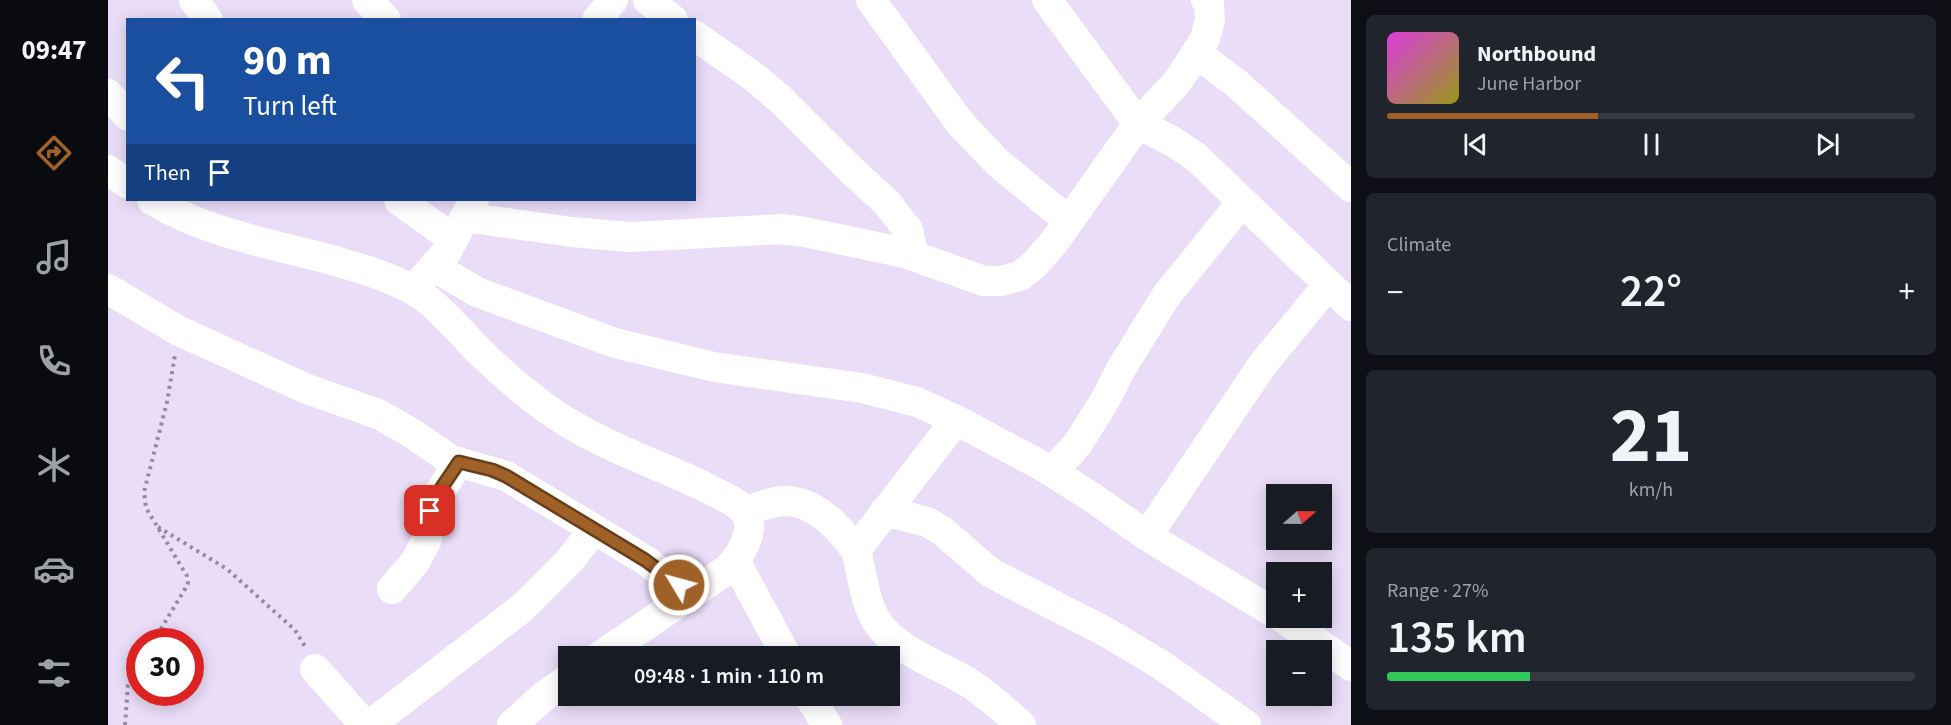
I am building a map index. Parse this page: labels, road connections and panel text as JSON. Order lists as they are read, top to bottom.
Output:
{
  "north": "right",
  "page": {
    "tabs": "09:47",
    "turn": ["90 m", "Turn left"],
    "song": ["Northbound", "June Harbor"],
    "then": "Then",
    "tile": [
      "Climate",
      ["21", "km/h"],
      ["Range · 27%", "135 km"]
    ],
    "heat": ["−", "22°", "+"],
    "map_buttons": ["+", "−"],
    "limit": "30",
    "trip": "09:48 · 1 min · 110 m"
  }
}
